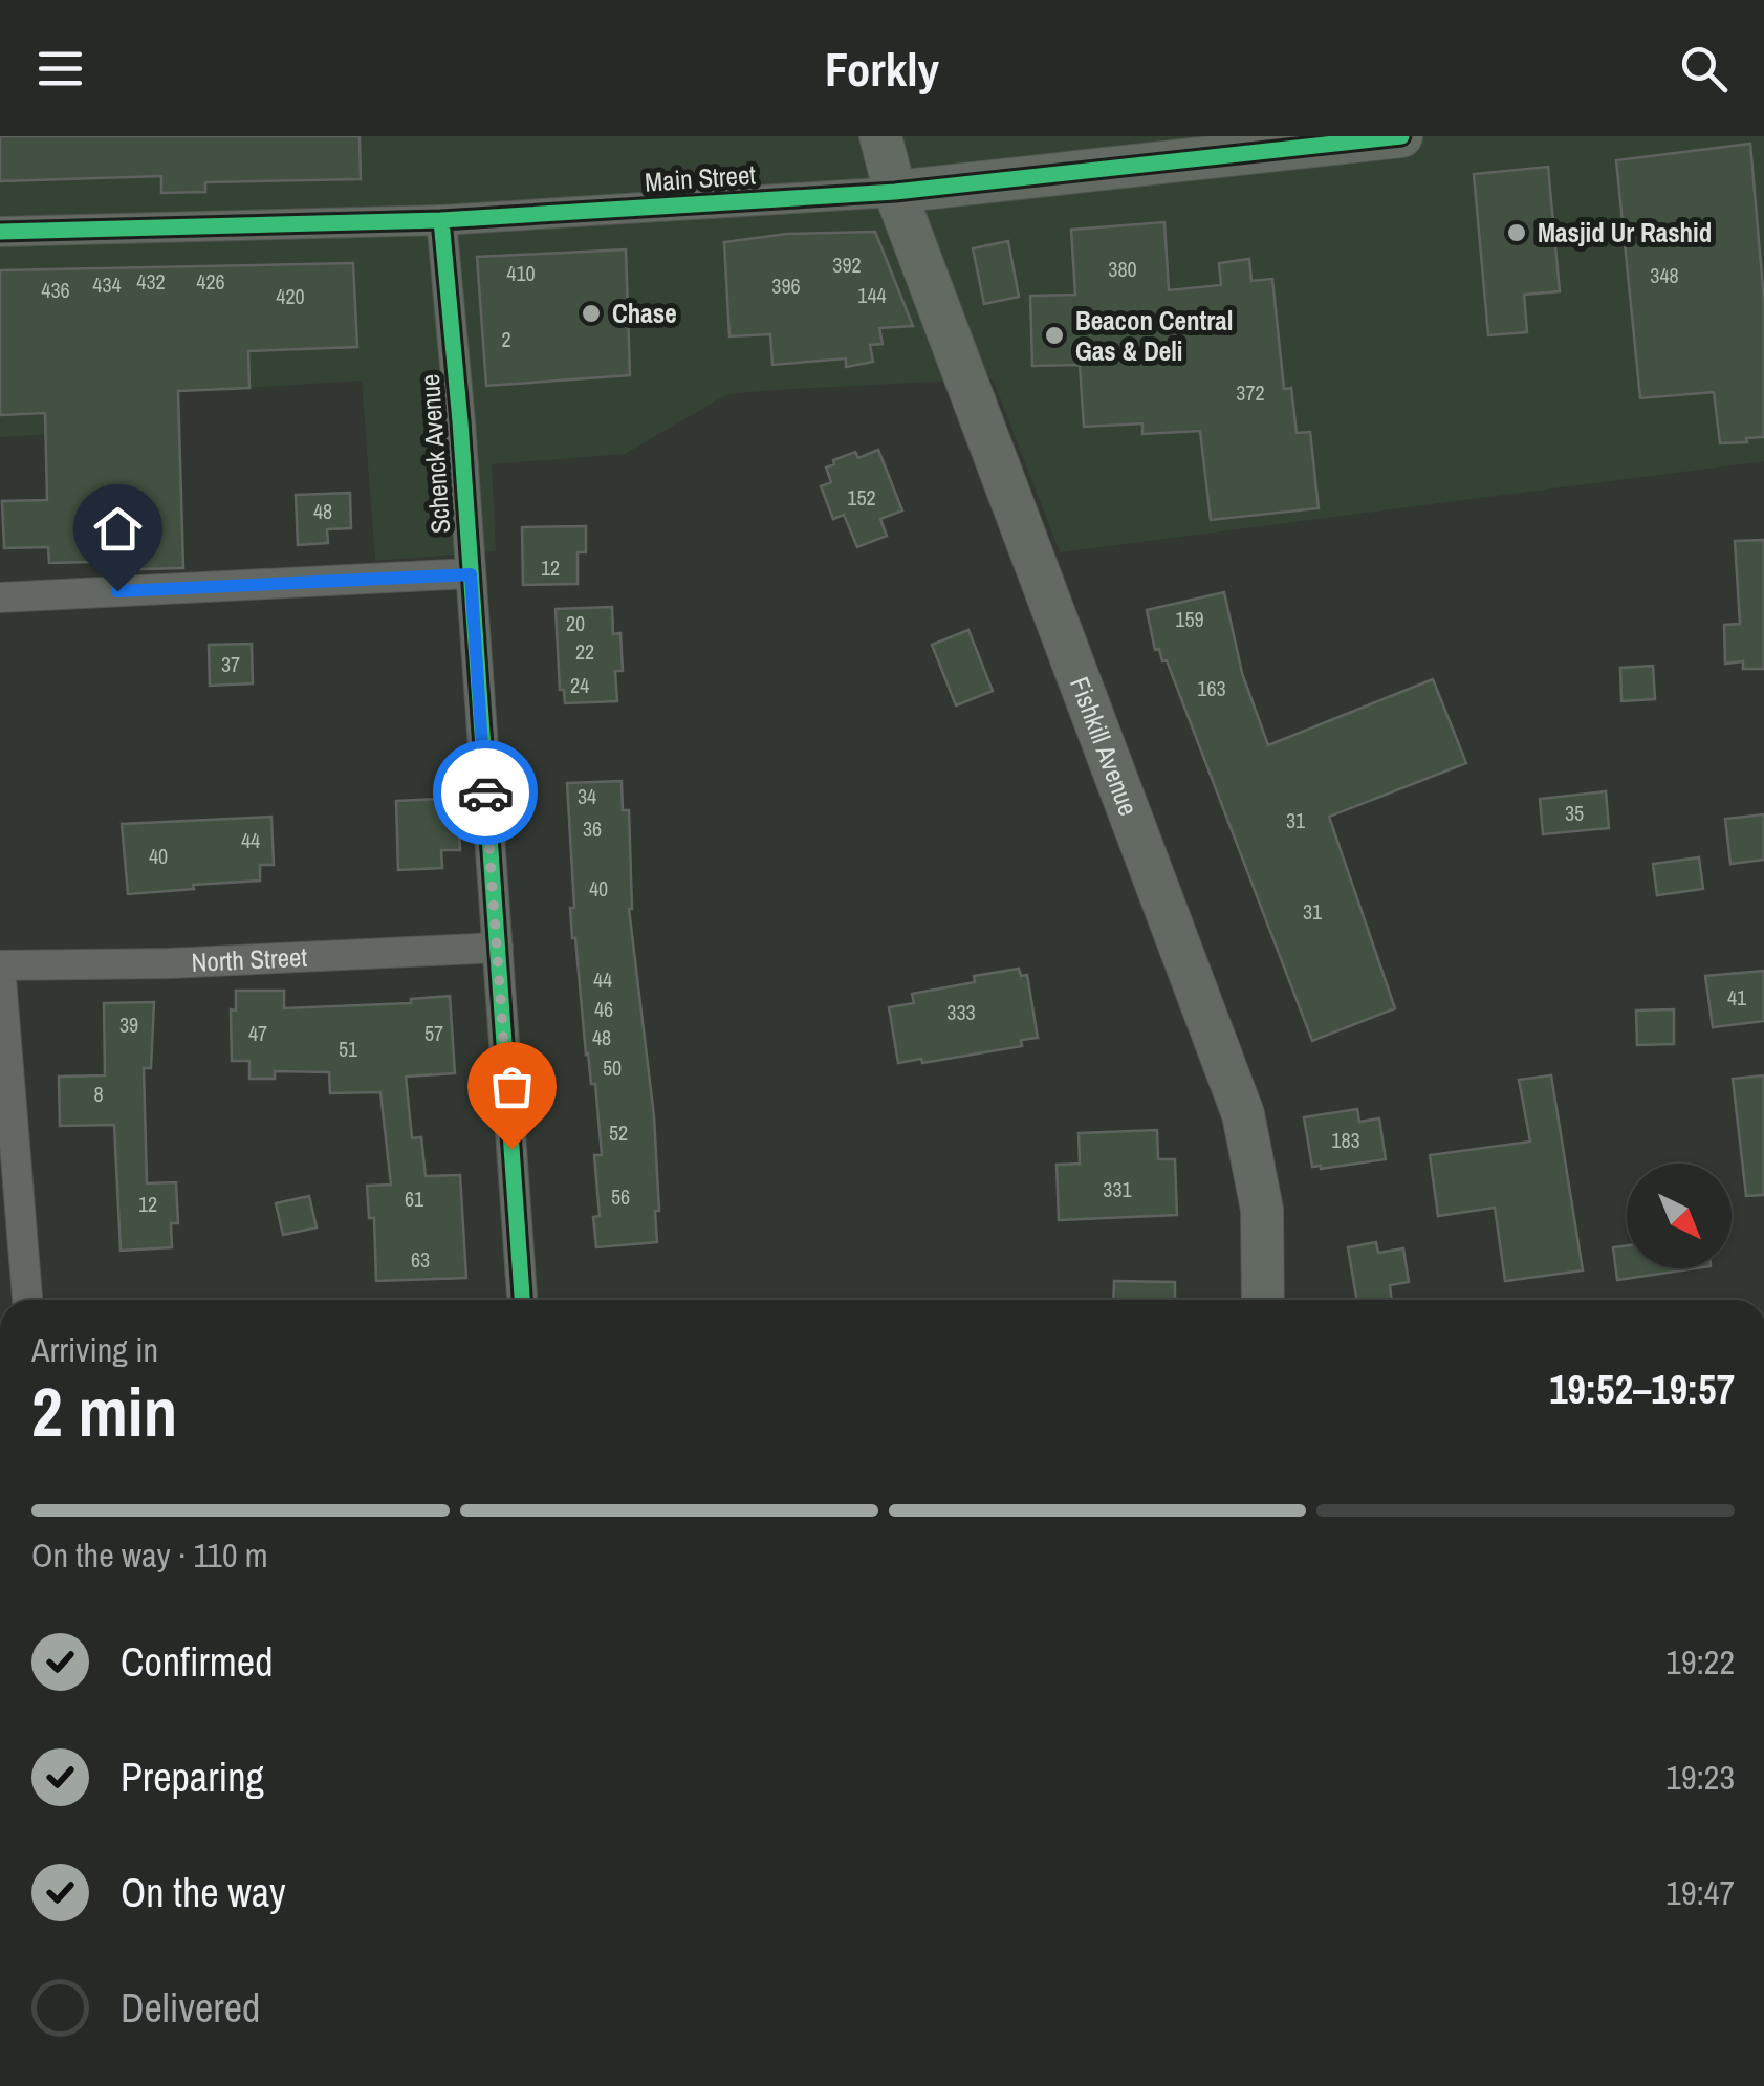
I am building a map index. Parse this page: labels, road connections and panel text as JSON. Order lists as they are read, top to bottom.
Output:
{
  "streets": {
    "main road": ["Main Street", "Fishkill Avenue"],
    "street": ["Schenck Avenue", "North Street"]
  },
  "crossings": [
    ["Main Street", "Schenck Avenue"],
    ["Main Street", "Fishkill Avenue"],
    ["Schenck Avenue", "North Street"]
  ],
  "places": ["Masjid Ur Rashid", "Chase", "Beacon Central Gas & Deli"],
  "house_numbers": [
    "392",
    "380",
    "410",
    "348",
    "432",
    "426",
    "434",
    "396",
    "436",
    "144",
    "420",
    "2",
    "372",
    "152",
    "48",
    "12",
    "159",
    "20",
    "22",
    "37",
    "24",
    "163",
    "34",
    "35",
    "31",
    "36",
    "44",
    "40",
    "40",
    "31",
    "44",
    "41",
    "46",
    "333",
    "39",
    "47",
    "57",
    "48",
    "51",
    "50",
    "8",
    "52",
    "183",
    "331",
    "56",
    "61",
    "12",
    "63"
  ],
  "north": "bottom right",
  "page": {
    "header": "Forkly",
    "heading": ["2 min", "Arriving in", "19:52–19:57"],
    "bar": "On the way · 110 m",
    "list": [
      ["Confirmed", "19:22"],
      ["Preparing", "19:23"],
      ["On the way", "19:47"],
      "Delivered"
    ]
  }
}
